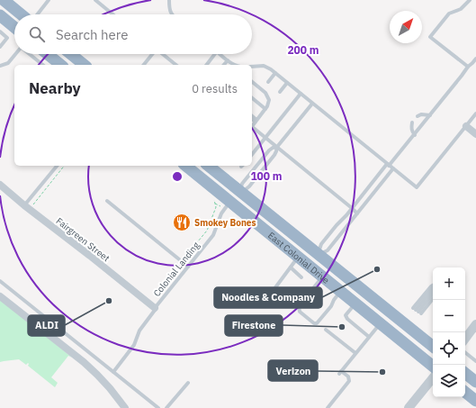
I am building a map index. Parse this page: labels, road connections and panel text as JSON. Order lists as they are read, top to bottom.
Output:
{
  "streets": {
    "highway": ["East Colonial Drive"],
    "street": ["Fairgreen Street"],
    "lane": ["Colonial Landing"]
  },
  "crossings": [
    ["Fairgreen Street", "Colonial Landing"],
    ["East Colonial Drive", "Colonial Landing"]
  ],
  "places": {
    "restaurant": ["Smokey Bones"],
    "other": [
      "Noodles & Company",
      "ALDI",
      "Firestone",
      "Verizon"
    ]
  },
  "north": "top right",
  "page": {
    "search": "Search here",
    "heading": ["Nearby", "0 results"],
    "map_buttons": ["+", "−"]
  },
  "rings": ["200 m", "100 m"]
}
